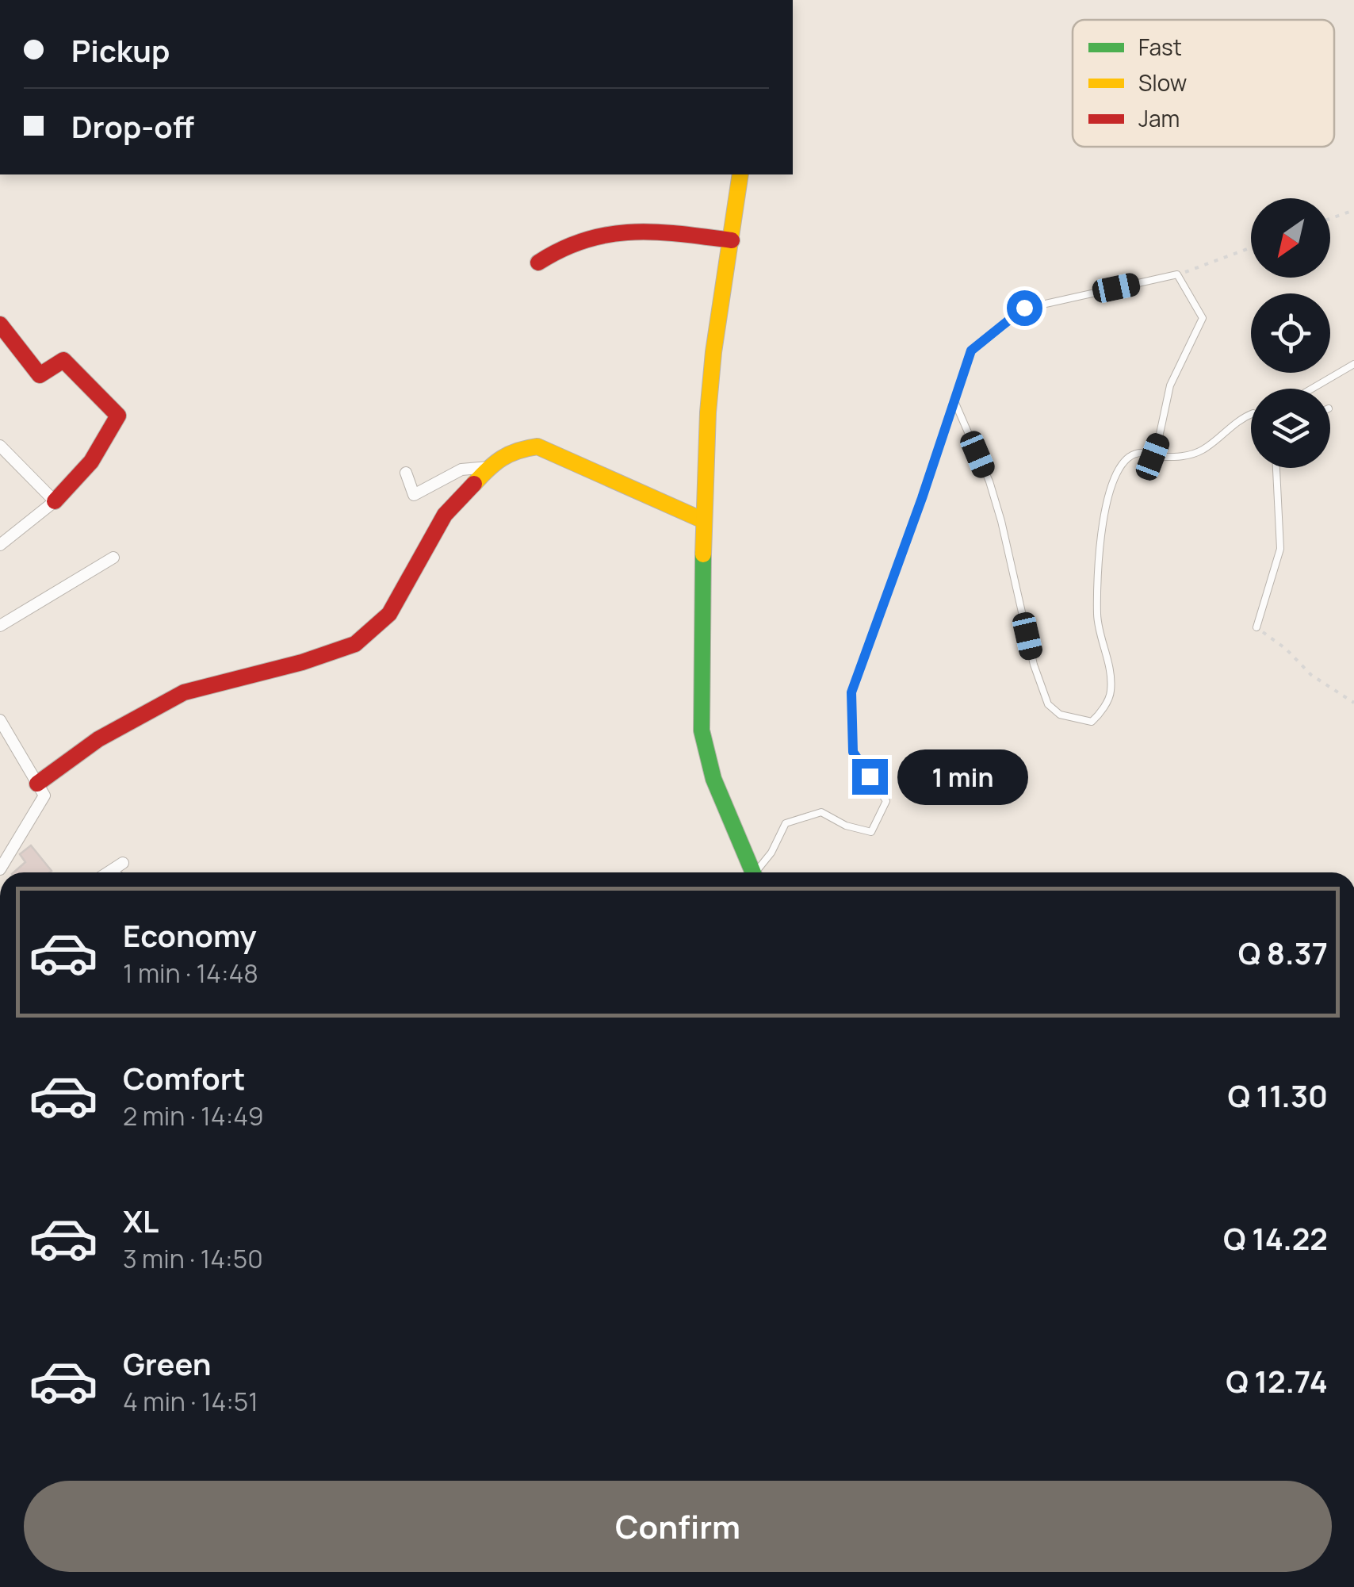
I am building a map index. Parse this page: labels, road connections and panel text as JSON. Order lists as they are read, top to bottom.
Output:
{
  "legend": ["Fast", "Slow", "Jam"],
  "north": "bottom left",
  "page": {
    "banner": ["Pickup", "Drop-off"],
    "bubble": "1 min",
    "list": [
      {
        "name": "Economy",
        "note": "1 min · 14:48",
        "value": "Q 8.37"
      },
      {
        "name": "Comfort",
        "note": "2 min · 14:49",
        "value": "Q 11.30"
      },
      {
        "name": "XL",
        "note": "3 min · 14:50",
        "value": "Q 14.22"
      },
      {
        "name": "Green",
        "note": "4 min · 14:51",
        "value": "Q 12.74"
      }
    ],
    "buttons": "Confirm"
  }
}
